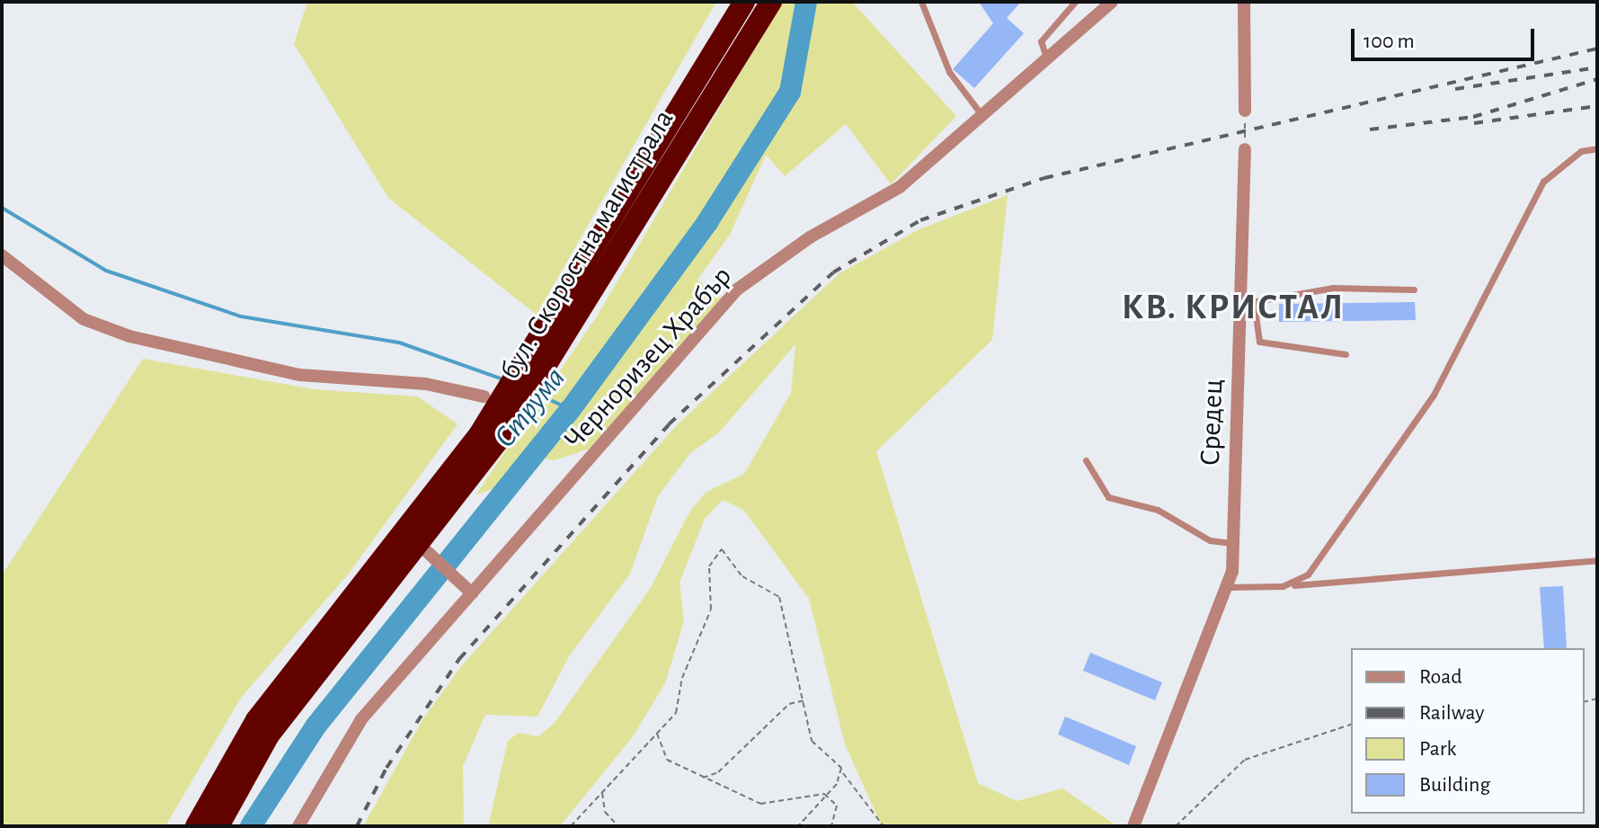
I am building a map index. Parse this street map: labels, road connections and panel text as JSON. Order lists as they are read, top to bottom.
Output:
{
  "streets": {
    "highway": ["бул. Скоростна магистрала"],
    "street": ["Черноризец Храбър", "Средец"]
  },
  "districts": ["КВ. КРИСТАЛ"],
  "water": ["Струма"],
  "legend": [
    "Road",
    "Railway",
    "Park",
    "Building"
  ],
  "scale_bar": "100 m"
}
